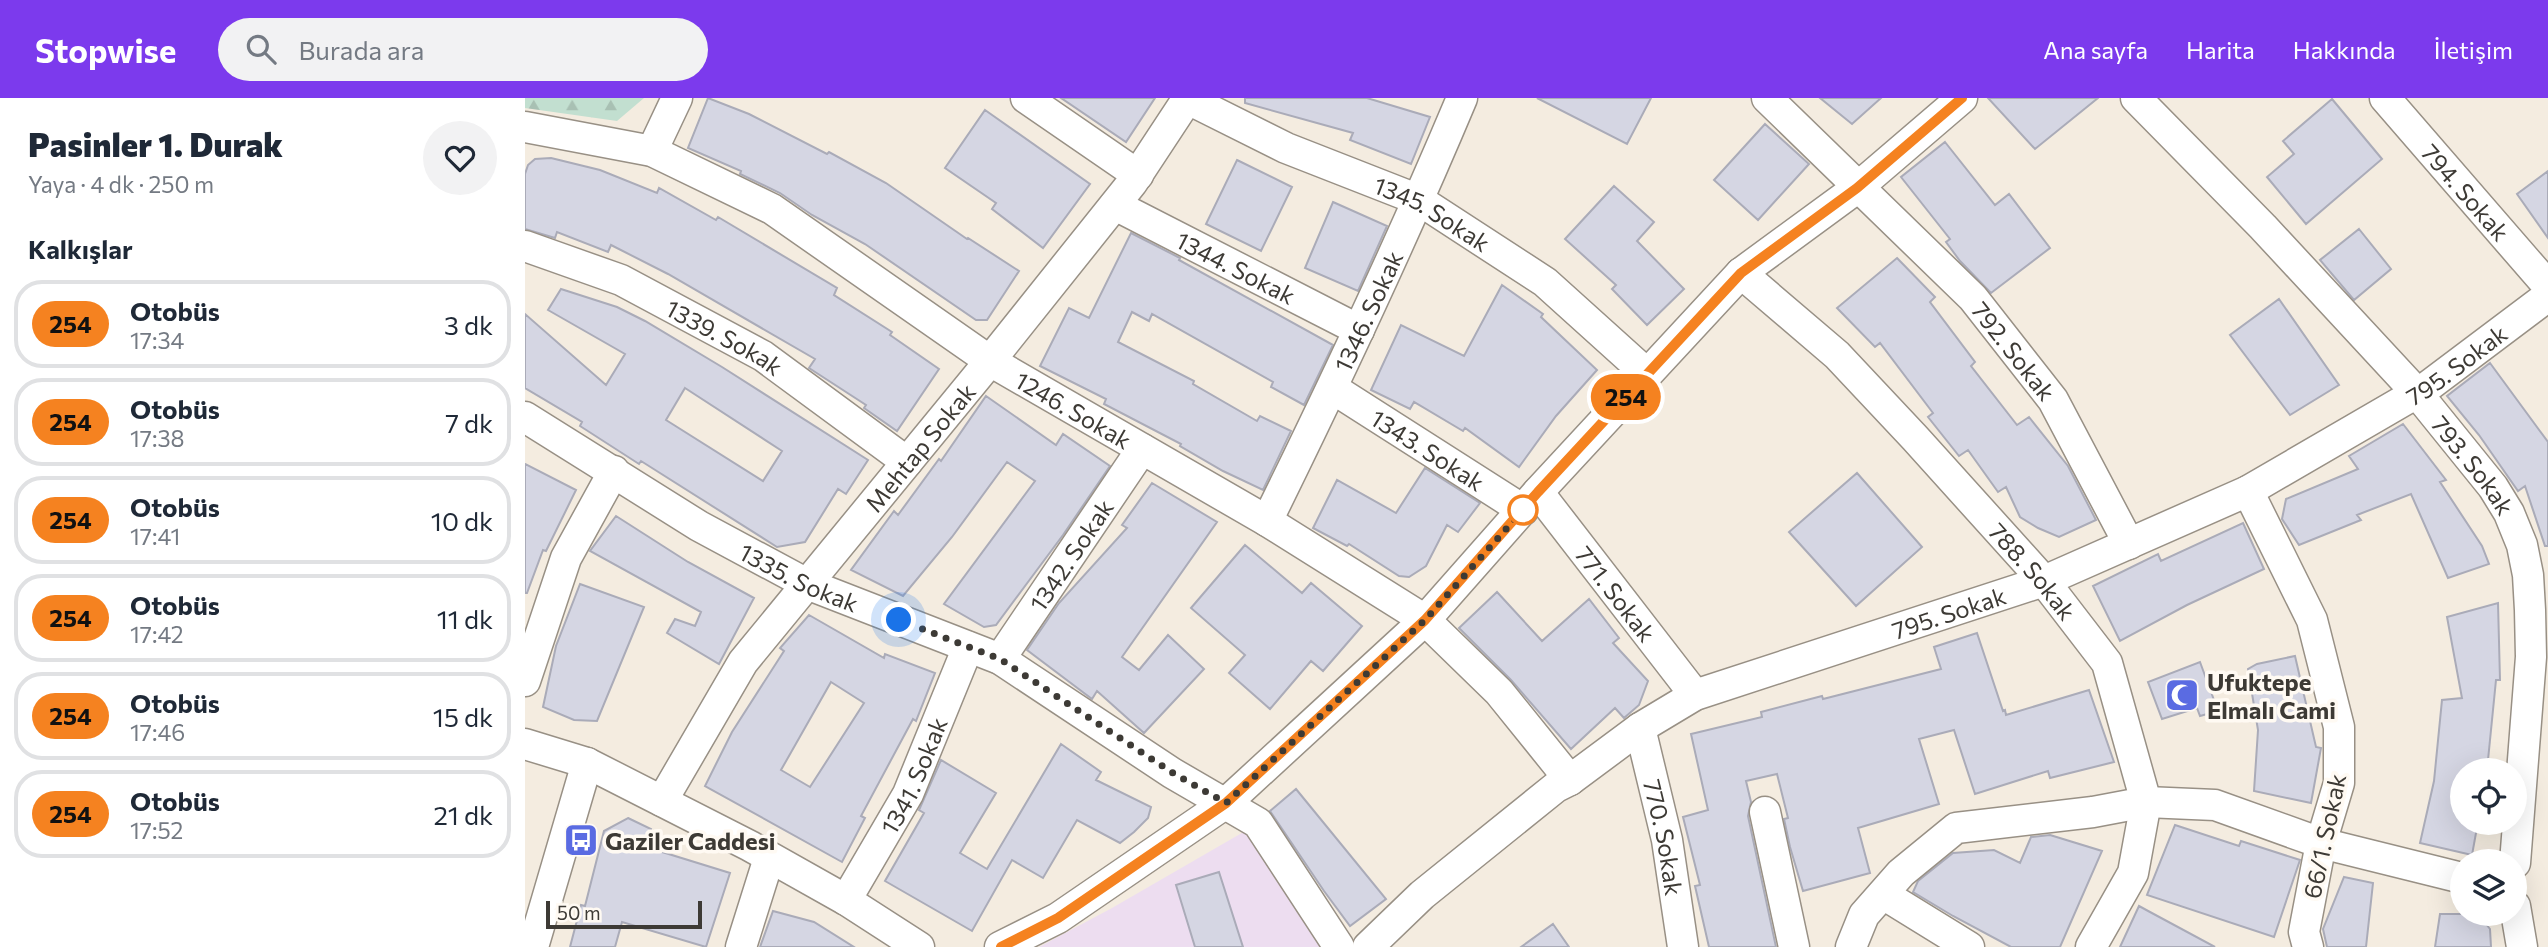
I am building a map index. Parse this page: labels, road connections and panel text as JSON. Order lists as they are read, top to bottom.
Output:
{
  "streets": {
    "street": [
      "794. Sokak",
      "1345. Sokak",
      "1344. Sokak",
      "1346. Sokak",
      "1339. Sokak",
      "792. Sokak",
      "795. Sokak",
      "1246. Sokak",
      "Mehtap Sokak",
      "1343. Sokak",
      "793. Sokak",
      "1342. Sokak",
      "788. Sokak",
      "1335. Sokak",
      "771. Sokak",
      "1341. Sokak",
      "66/1. Sokak",
      "770. Sokak"
    ]
  },
  "crossings": [
    ["1345. Sokak", "1346. Sokak"],
    ["1345. Sokak", "Mehtap Sokak"],
    ["1344. Sokak", "1346. Sokak"],
    ["1344. Sokak", "Mehtap Sokak"],
    ["1346. Sokak", "1246. Sokak"],
    ["1346. Sokak", "1343. Sokak"],
    ["1339. Sokak", "Mehtap Sokak"],
    ["792. Sokak", "795. Sokak"],
    ["795. Sokak", "1246. Sokak"],
    ["795. Sokak", "793. Sokak"],
    ["795. Sokak", "788. Sokak"],
    ["795. Sokak", "771. Sokak"],
    ["795. Sokak", "66/1. Sokak"],
    ["795. Sokak", "770. Sokak"],
    ["1246. Sokak", "Mehtap Sokak"],
    ["1246. Sokak", "1342. Sokak"],
    ["Mehtap Sokak", "1335. Sokak"],
    ["1343. Sokak", "771. Sokak"],
    ["1342. Sokak", "1335. Sokak"],
    ["1335. Sokak", "1341. Sokak"]
  ],
  "places": {
    "mosque": ["Ufuktepe Elmalı Cami"],
    "bus stop": ["Gaziler Caddesi"]
  },
  "lines": ["bus line 254"],
  "scale_bar": "50 m",
  "page": {
    "header": "Stopwise",
    "search": "Burada ara",
    "nav": [
      "Ana sayfa",
      "Harita",
      "Hakkında",
      "İletişim"
    ],
    "heading": [
      ["Pasinler 1. Durak", "Yaya · 4 dk · 250 m"],
      "Kalkışlar"
    ],
    "on_map": "254",
    "list": [
      {
        "mark": "254",
        "name": "Otobüs",
        "note": "17:34",
        "value": "3 dk"
      },
      {
        "mark": "254",
        "name": "Otobüs",
        "note": "17:38",
        "value": "7 dk"
      },
      {
        "mark": "254",
        "name": "Otobüs",
        "note": "17:41",
        "value": "10 dk"
      },
      {
        "mark": "254",
        "name": "Otobüs",
        "note": "17:42",
        "value": "11 dk"
      },
      {
        "mark": "254",
        "name": "Otobüs",
        "note": "17:46",
        "value": "15 dk"
      },
      {
        "mark": "254",
        "name": "Otobüs",
        "note": "17:52",
        "value": "21 dk"
      }
    ],
    "scale": "50 m"
  }
}
